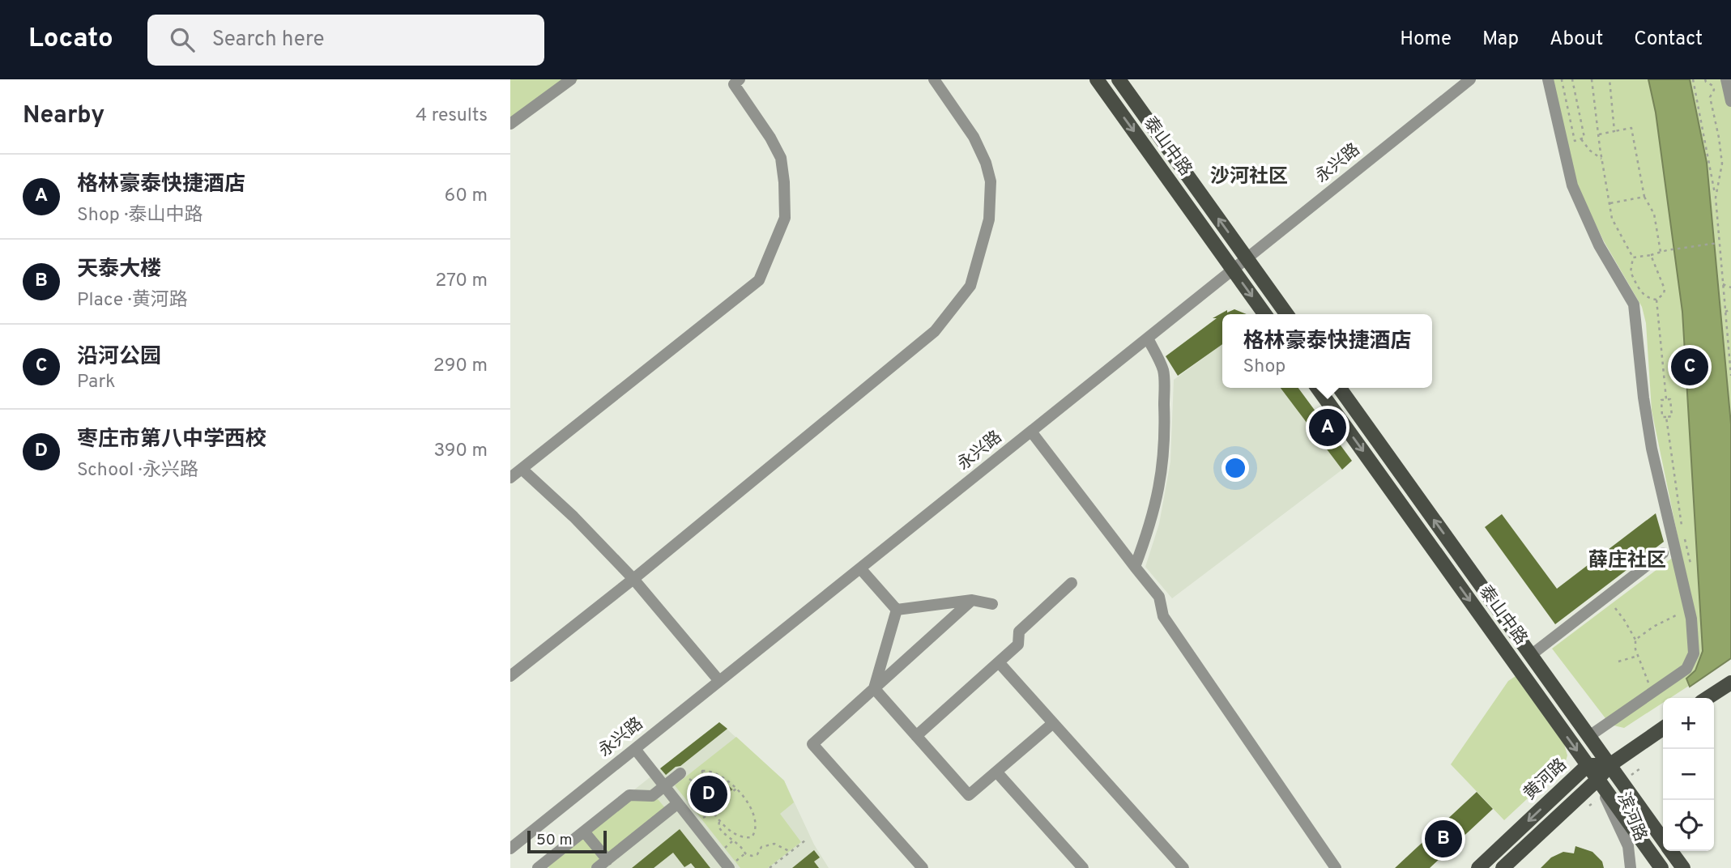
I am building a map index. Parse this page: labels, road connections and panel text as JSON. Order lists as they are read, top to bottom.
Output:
{
  "streets": {
    "main road": ["泰山中路", "黄河路"],
    "street": ["永兴路", "滨河路"]
  },
  "crossings": [
    ["泰山中路", "永兴路"],
    ["泰山中路", "黄河路"],
    ["泰山中路", "滨河路"],
    ["黄河路", "滨河路"]
  ],
  "districts": ["沙河社区", "薛庄社区"],
  "scale_bar": "50 m",
  "page": {
    "header": "Locato",
    "search": "Search here",
    "nav": [
      "Home",
      "Map",
      "About",
      "Contact"
    ],
    "heading": ["Nearby", "4 results"],
    "list": [
      {
        "mark": "A",
        "name": "格林豪泰快捷酒店",
        "note": "Shop · 泰山中路",
        "value": "60 m"
      },
      {
        "mark": "B",
        "name": "天泰大楼",
        "note": "Place · 黄河路",
        "value": "270 m"
      },
      {
        "mark": "C",
        "name": "沿河公园",
        "note": "Park",
        "value": "290 m"
      },
      {
        "mark": "D",
        "name": "枣庄市第八中学西校",
        "note": "School · 永兴路",
        "value": "390 m"
      }
    ],
    "popup": ["格林豪泰快捷酒店", "Shop"],
    "pins": [
      "C",
      "A",
      "D",
      "B"
    ],
    "map_buttons": ["+", "−"],
    "scale": "50 m"
  }
}
